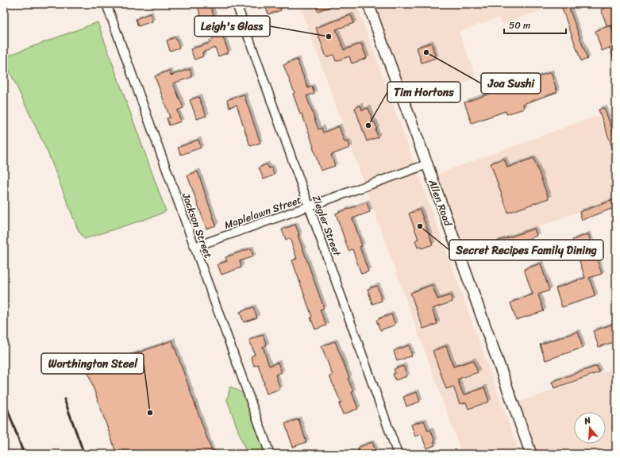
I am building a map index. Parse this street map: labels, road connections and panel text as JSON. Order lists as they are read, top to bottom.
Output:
{
  "streets": {
    "main road": ["Allen Road"],
    "street": ["Maplelawn Street", "Jackson Street", "Ziegler Street"]
  },
  "crossings": [
    ["Allen Road", "Maplelawn Street"],
    ["Maplelawn Street", "Jackson Street"],
    ["Maplelawn Street", "Ziegler Street"]
  ],
  "places": [
    "Leigh's Glass",
    "Joa Sushi",
    "Tim Hortons",
    "Secret Recipes Family Dining",
    "Worthington Steel"
  ],
  "scale_bar": "50 m",
  "north": "top"
}
